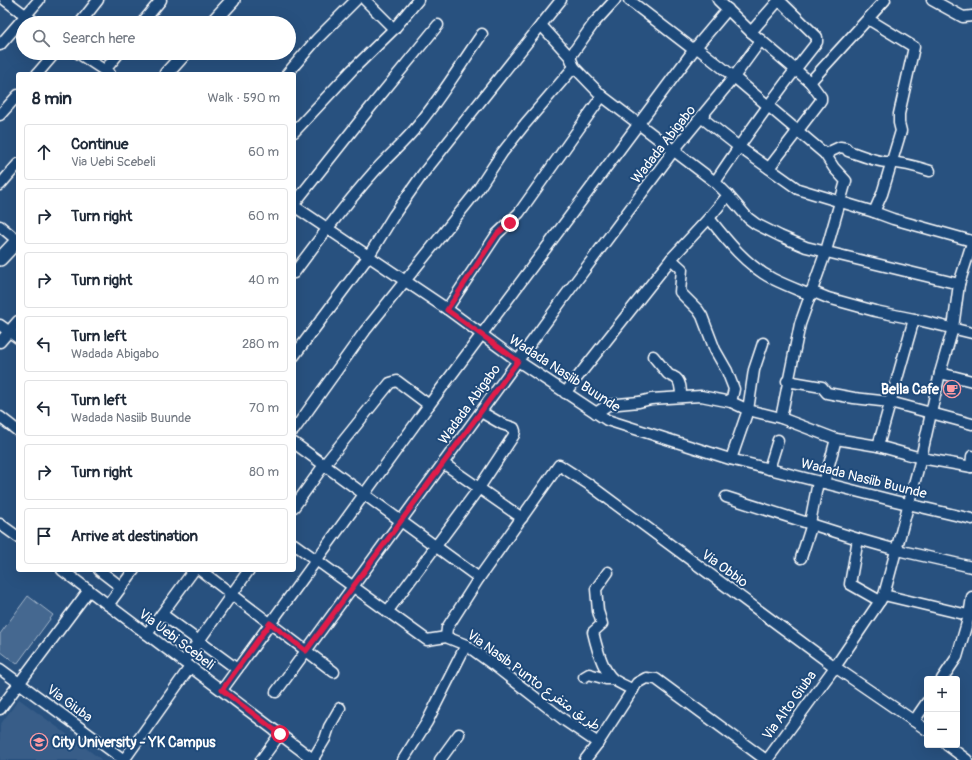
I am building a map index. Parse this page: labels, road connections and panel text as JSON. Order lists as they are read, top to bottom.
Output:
{
  "streets": {
    "street": [
      "Wadada Abigabo",
      "Wadada Nasiib Buunde",
      "Via Obbio",
      "Via Uebi Scebeli",
      "Via Nasib Punto طريق متفرع",
      "Via Giuba",
      "Via Alto Giuba"
    ]
  },
  "crossings": [
    ["Wadada Abigabo", "Wadada Nasiib Buunde"],
    ["Wadada Abigabo", "Via Nasib Punto طريق متفرع"],
    ["Wadada Nasiib Buunde", "Via Alto Giuba"],
    ["Via Obbio", "Via Alto Giuba"]
  ],
  "places": {
    "cafe": ["Bella Cafe"],
    "school or university": ["City University - YK Campus"]
  },
  "page": {
    "search": "Search here",
    "heading": ["8 min", "Walk · 590 m"],
    "list": [
      ["Continue", "Via Uebi Scebeli", "60 m"],
      ["Turn right", "60 m"],
      ["Turn right", "40 m"],
      ["Turn left", "Wadada Abigabo", "280 m"],
      ["Turn left", "Wadada Nasiib Buunde", "70 m"],
      ["Turn right", "80 m"],
      "Arrive at destination"
    ],
    "map_buttons": ["+", "−"]
  }
}
